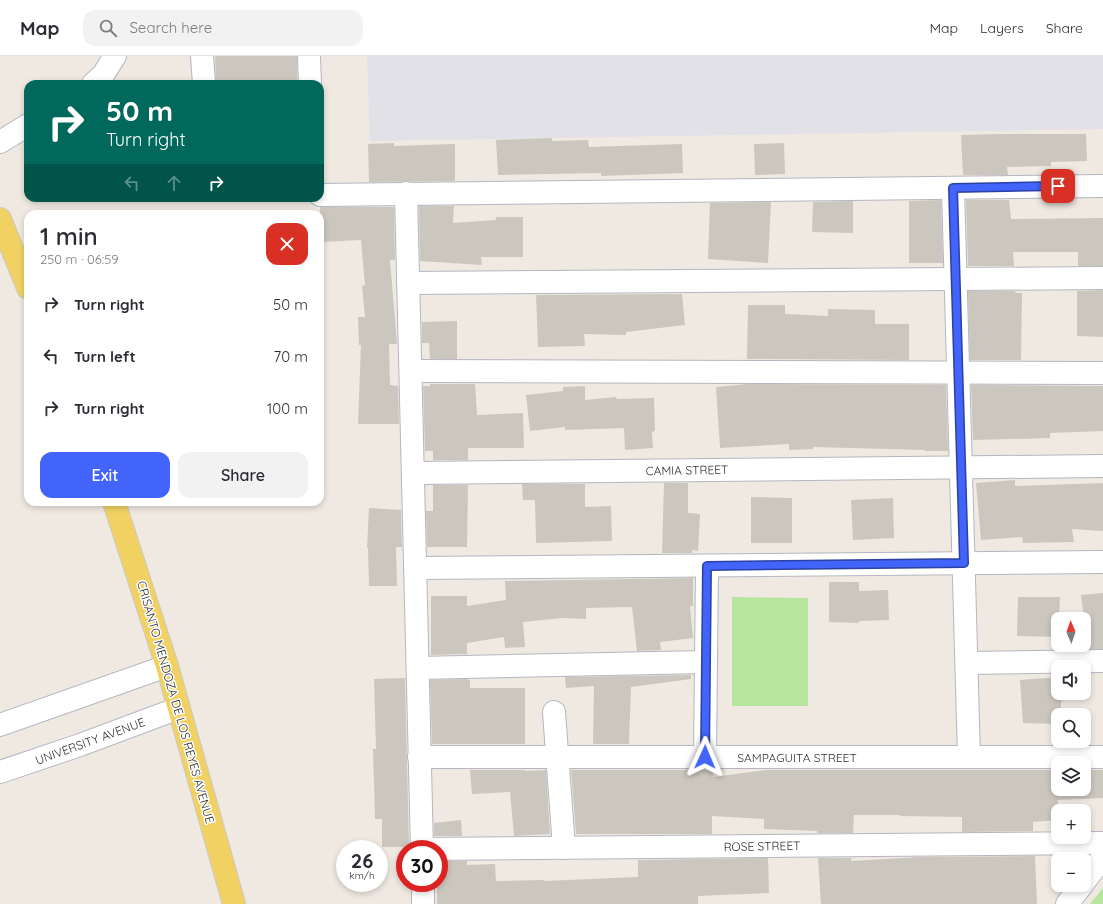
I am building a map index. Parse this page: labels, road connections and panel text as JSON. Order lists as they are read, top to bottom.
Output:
{
  "streets": {
    "main road": ["CRISANTO MENDOZA DE LOS REYES AVENUE"],
    "street": [
      "CAMIA STREET",
      "UNIVERSITY AVENUE",
      "SAMPAGUITA STREET",
      "ROSE STREET"
    ]
  },
  "crossings": [
    ["CRISANTO MENDOZA DE LOS REYES AVENUE", "UNIVERSITY AVENUE"]
  ],
  "north": "top",
  "page": {
    "header": "Map",
    "search": "Search here",
    "nav": ["Map", "Layers", "Share"],
    "turn": ["50 m", "Turn right"],
    "heading": ["1 min", "250 m · 06:59"],
    "list": [
      {
        "name": "Turn right",
        "value": "50 m"
      },
      {
        "name": "Turn left",
        "value": "70 m"
      },
      {
        "name": "Turn right",
        "value": "100 m"
      }
    ],
    "buttons": ["Exit", "Share"],
    "map_buttons": ["+", "−"],
    "speed": "26 km/h",
    "limit": "30"
  }
}
